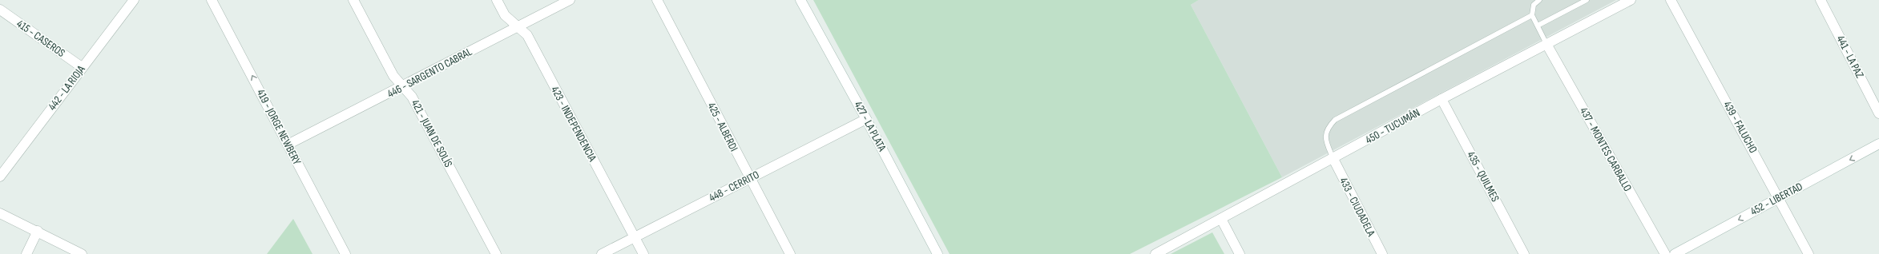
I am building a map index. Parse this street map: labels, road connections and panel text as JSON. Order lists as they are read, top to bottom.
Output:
{
  "streets": {
    "street": [
      "415 - CASEROS",
      "441 - LA PAZ",
      "446 - SARGENTO CABRAL",
      "442 - LA RIOJA",
      "423 - INDEPENDENCIA",
      "427 - LA PLATA",
      "450 - TUCUMÁN",
      "419 - JORGE NEWBERY",
      "425 - ALBERDI",
      "439 - FALUCHO",
      "421 - JUAN DE SOLÍS",
      "437 - MONTES CARBALLO",
      "435 - QUILMES",
      "448 - CERRITO",
      "452 - LIBERTAD",
      "433 - CIUDADELA"
    ]
  },
  "crossings": [
    ["415 - CASEROS", "442 - LA RIOJA"],
    ["446 - SARGENTO CABRAL", "423 - INDEPENDENCIA"],
    ["446 - SARGENTO CABRAL", "419 - JORGE NEWBERY"],
    ["446 - SARGENTO CABRAL", "421 - JUAN DE SOLÍS"],
    ["423 - INDEPENDENCIA", "448 - CERRITO"],
    ["427 - LA PLATA", "448 - CERRITO"],
    ["450 - TUCUMÁN", "437 - MONTES CARBALLO"],
    ["450 - TUCUMÁN", "435 - QUILMES"],
    ["450 - TUCUMÁN", "433 - CIUDADELA"],
    ["425 - ALBERDI", "448 - CERRITO"],
    ["439 - FALUCHO", "452 - LIBERTAD"]
  ],
  "one_way": ["419 - JORGE NEWBERY", "452 - LIBERTAD"]
}
